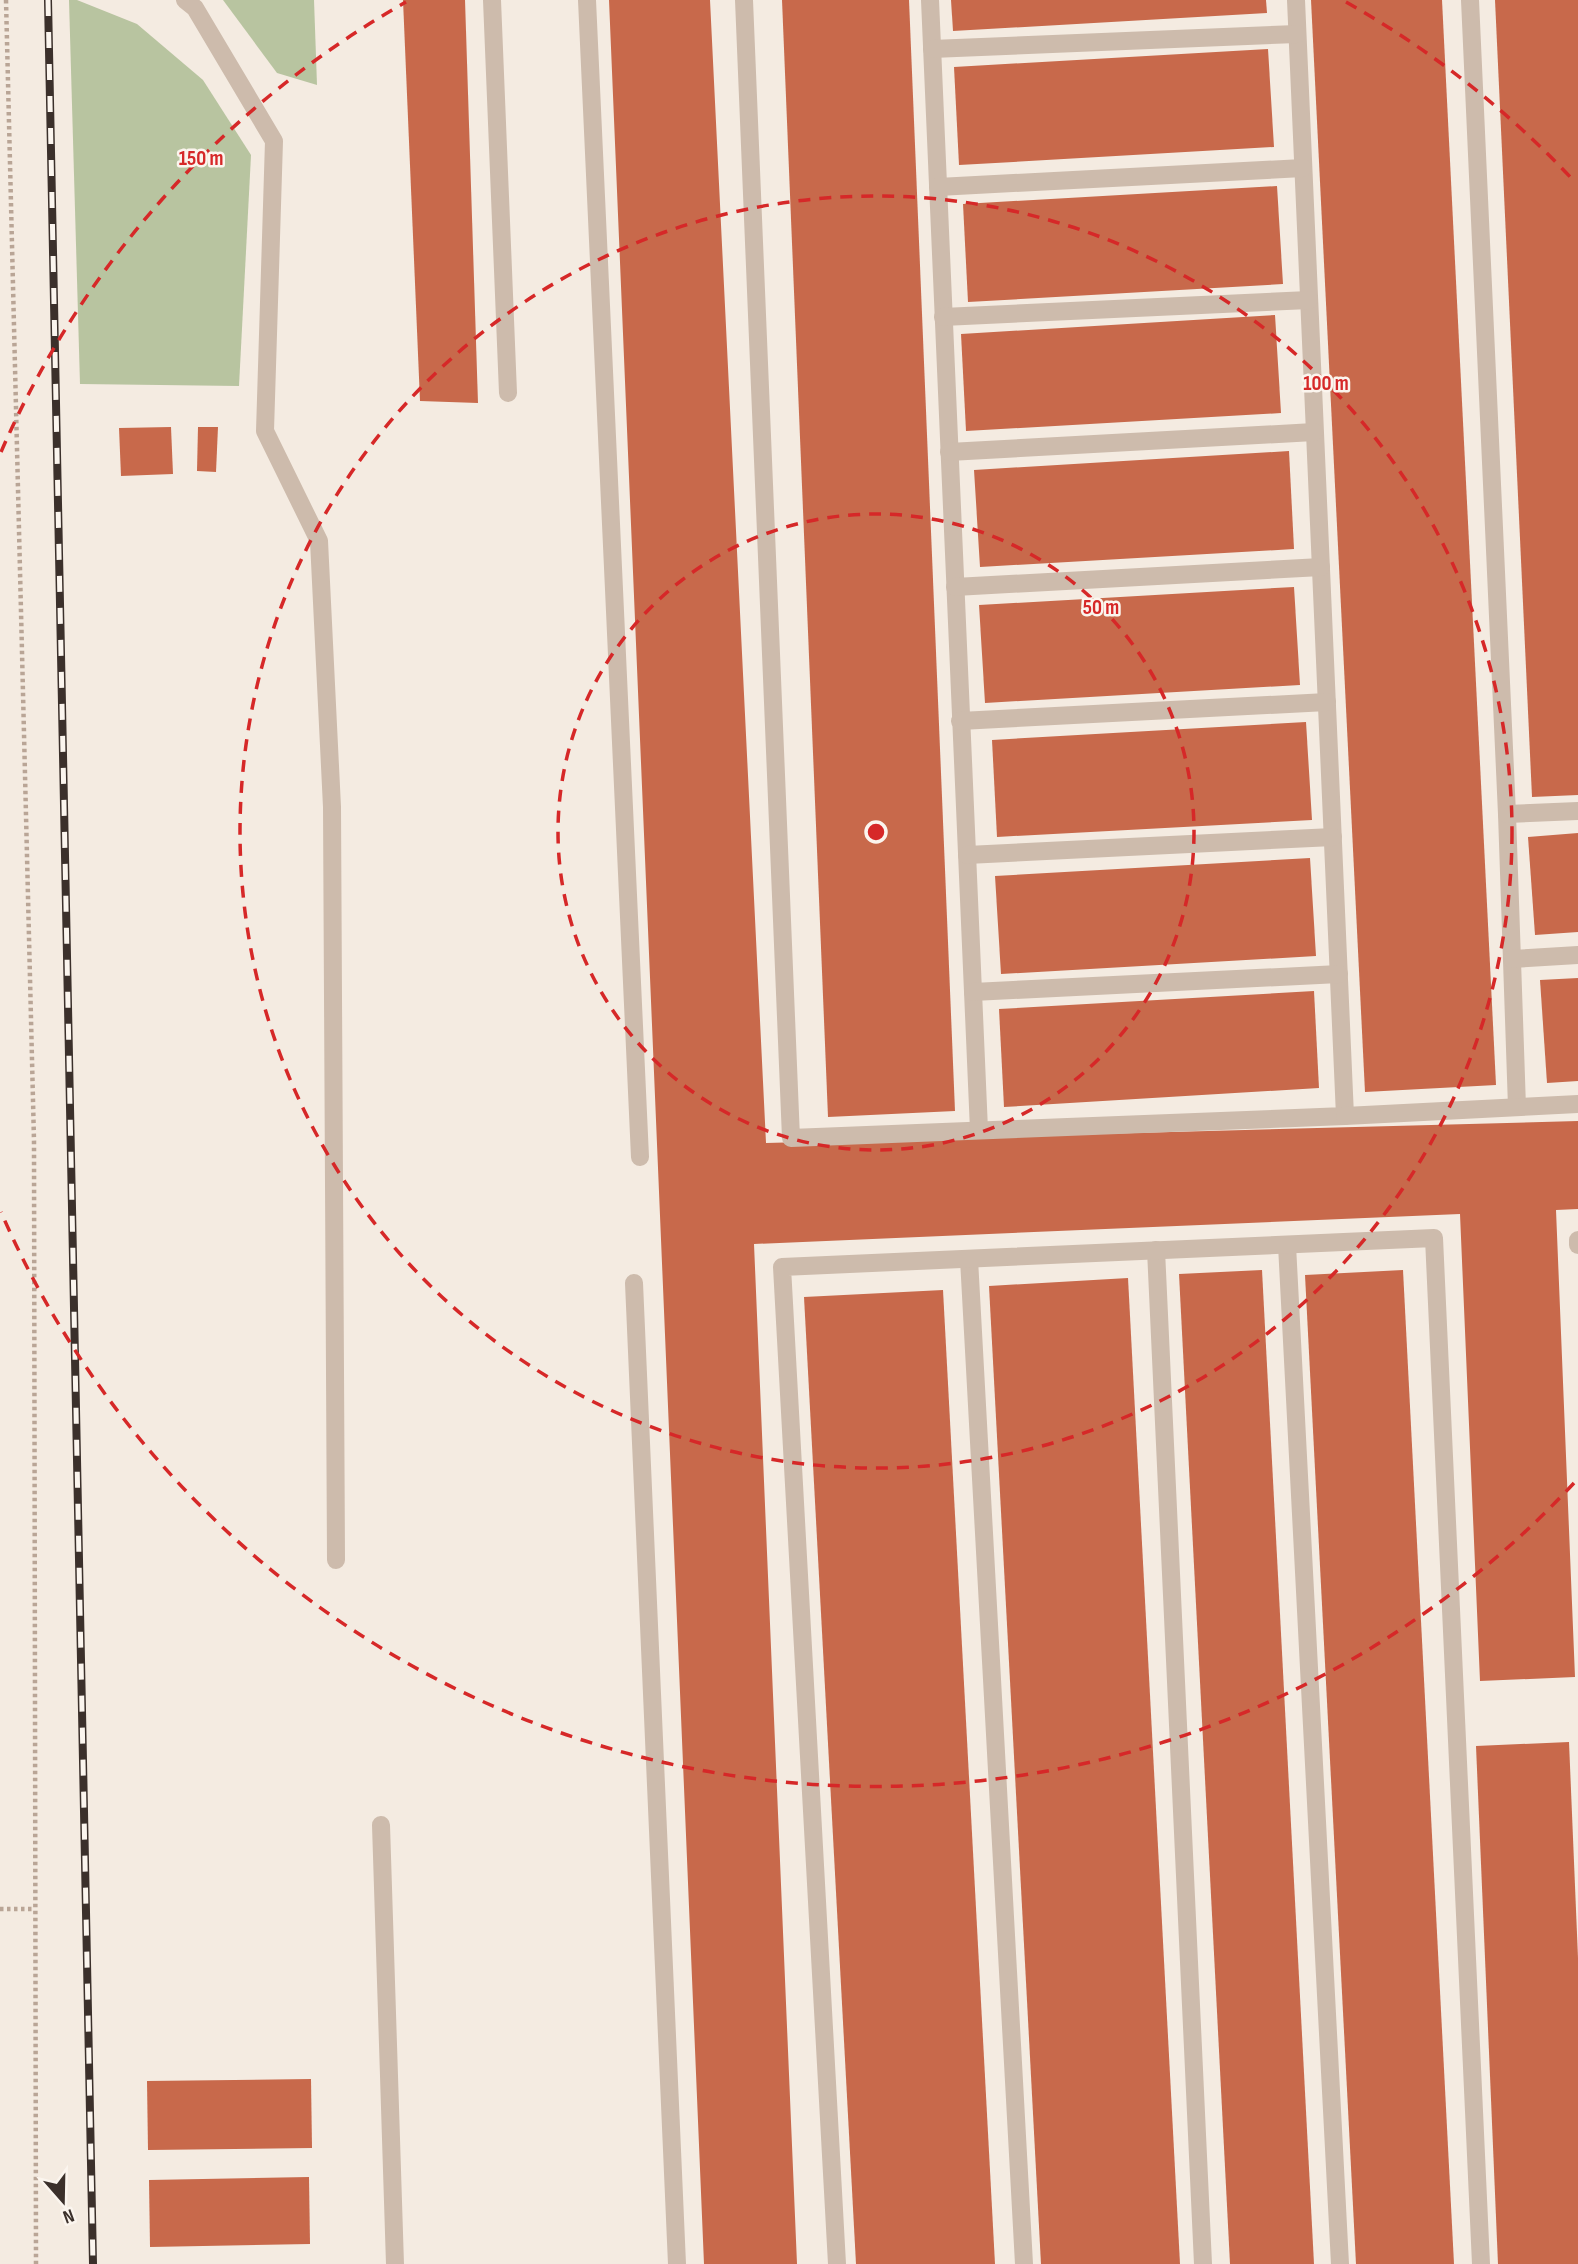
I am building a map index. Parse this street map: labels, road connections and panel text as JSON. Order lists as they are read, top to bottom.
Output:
{
  "north": "bottom",
  "rings": ["150 m", "100 m", "50 m"]
}
